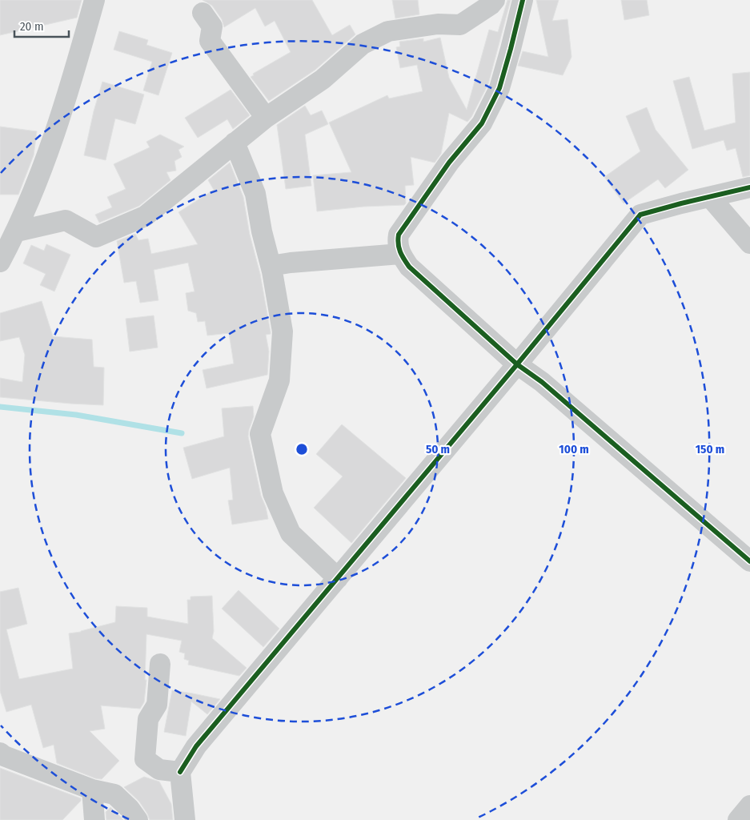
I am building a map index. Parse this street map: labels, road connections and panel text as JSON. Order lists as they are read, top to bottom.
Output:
{
  "scale_bar": "20 m",
  "rings": ["50 m", "100 m", "150 m"]
}
